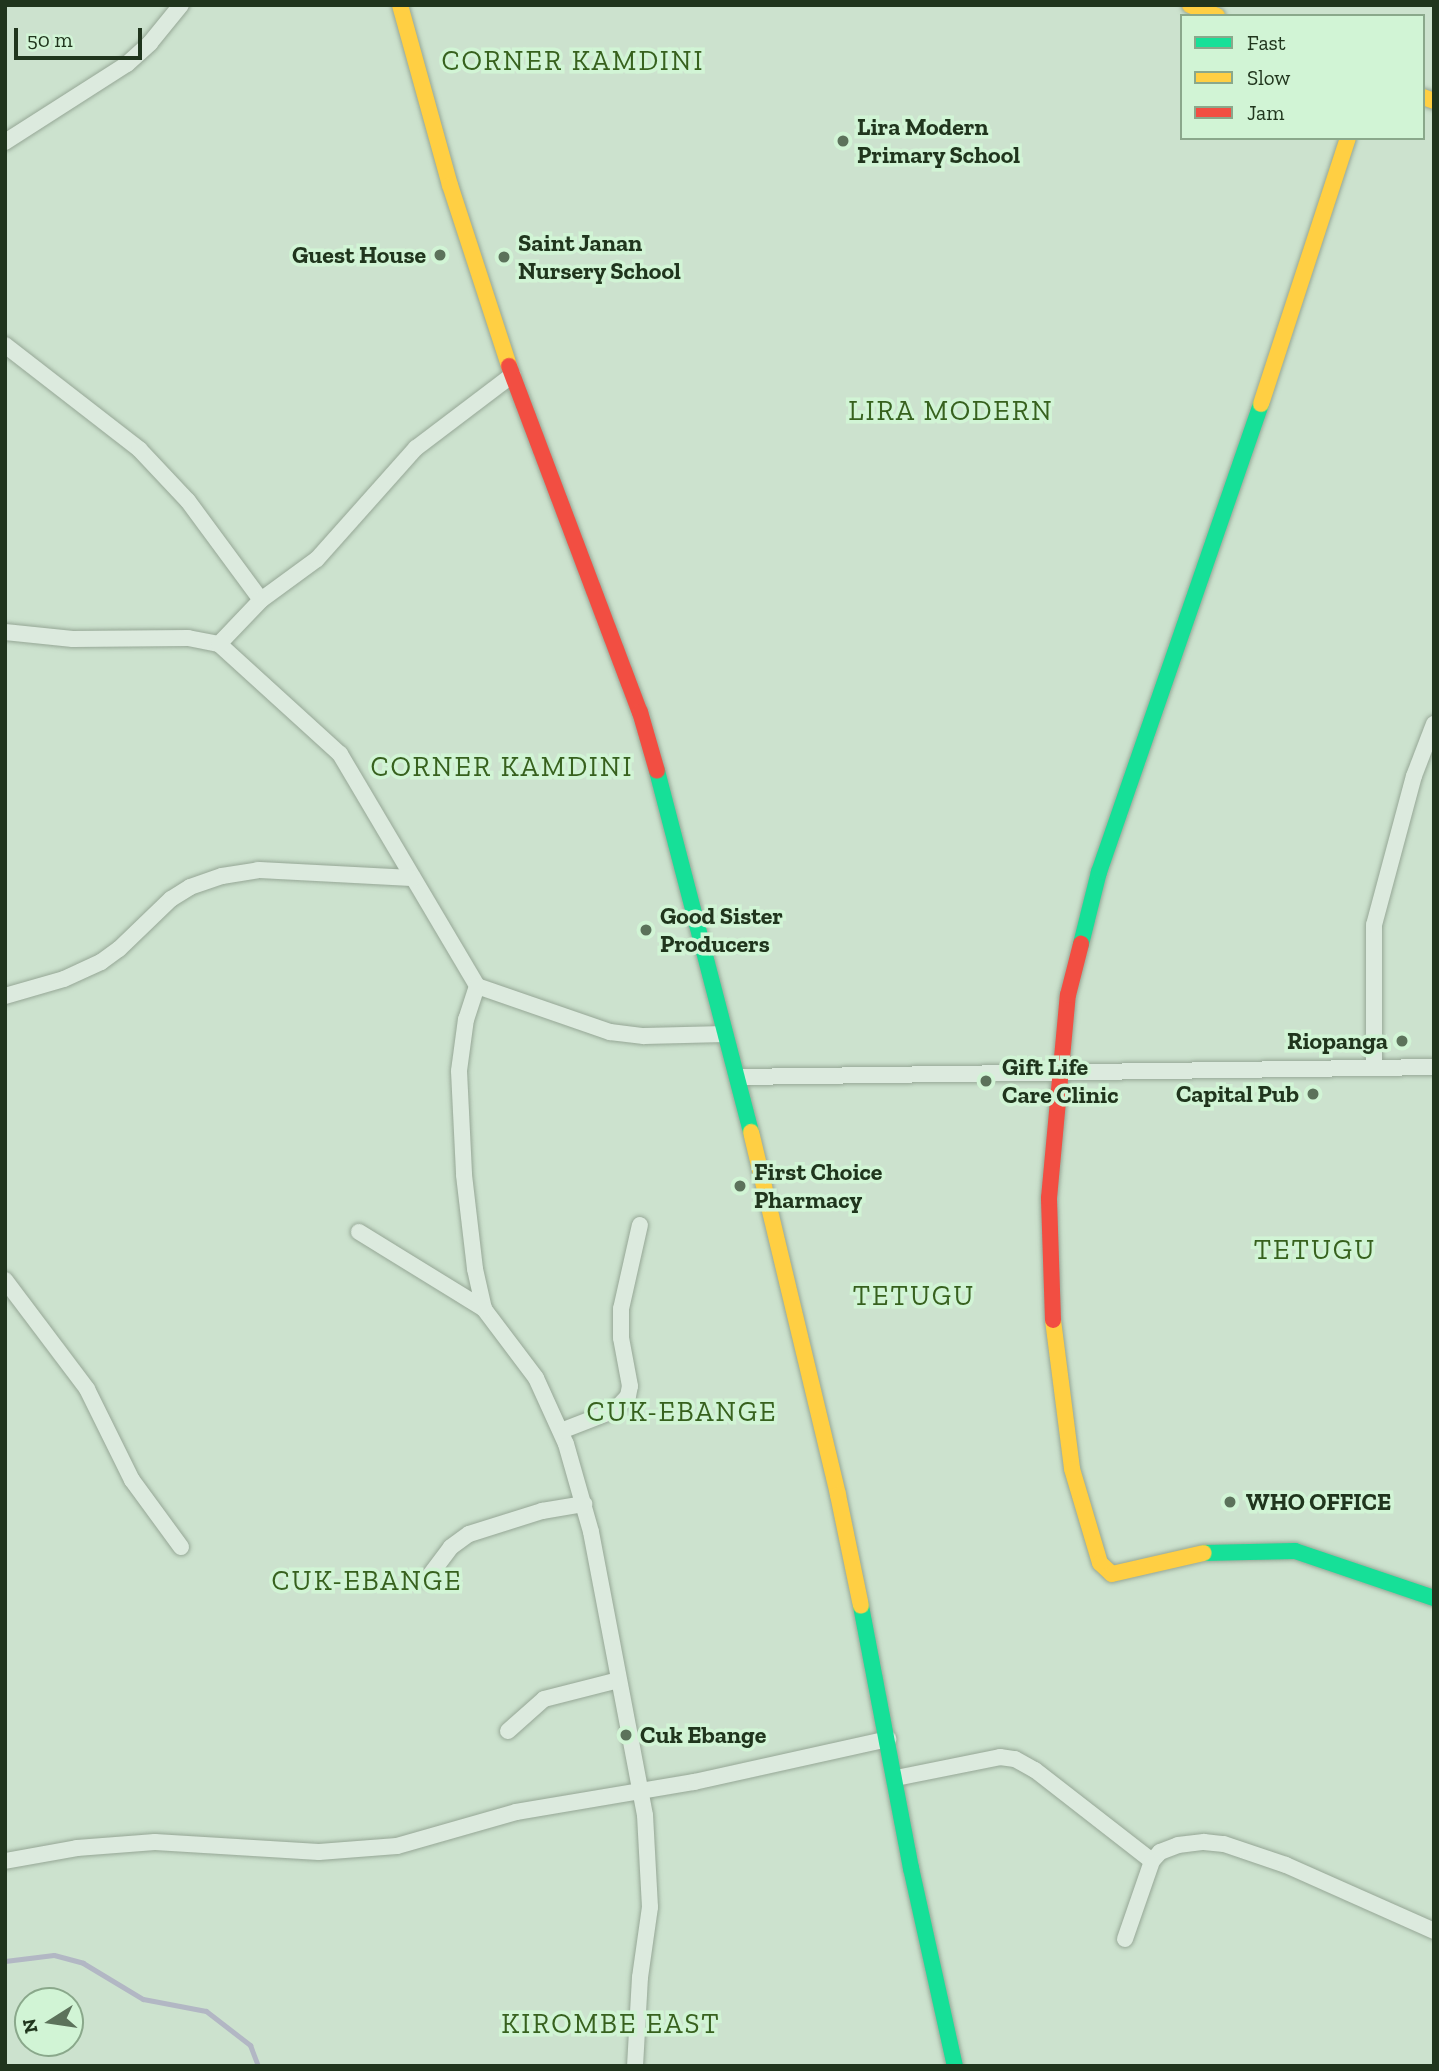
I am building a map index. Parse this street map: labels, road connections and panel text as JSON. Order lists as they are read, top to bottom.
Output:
{
  "districts": [
    "CORNER KAMDINI",
    "LIRA MODERN",
    "CORNER KAMDINI",
    "TETUGU",
    "TETUGU",
    "CUK-EBANGE",
    "CUK-EBANGE",
    "KIROMBE EAST"
  ],
  "places": [
    "Lira Modern Primary School",
    "Guest House",
    "Saint Janan Nursery School",
    "Good Sister Producers",
    "Riopanga",
    "Gift Life Care Clinic",
    "Capital Pub",
    "First Choice Pharmacy",
    "WHO OFFICE",
    "Cuk Ebange"
  ],
  "legend": ["Fast", "Slow", "Jam"],
  "scale_bar": "50 m",
  "north": "left"
}
